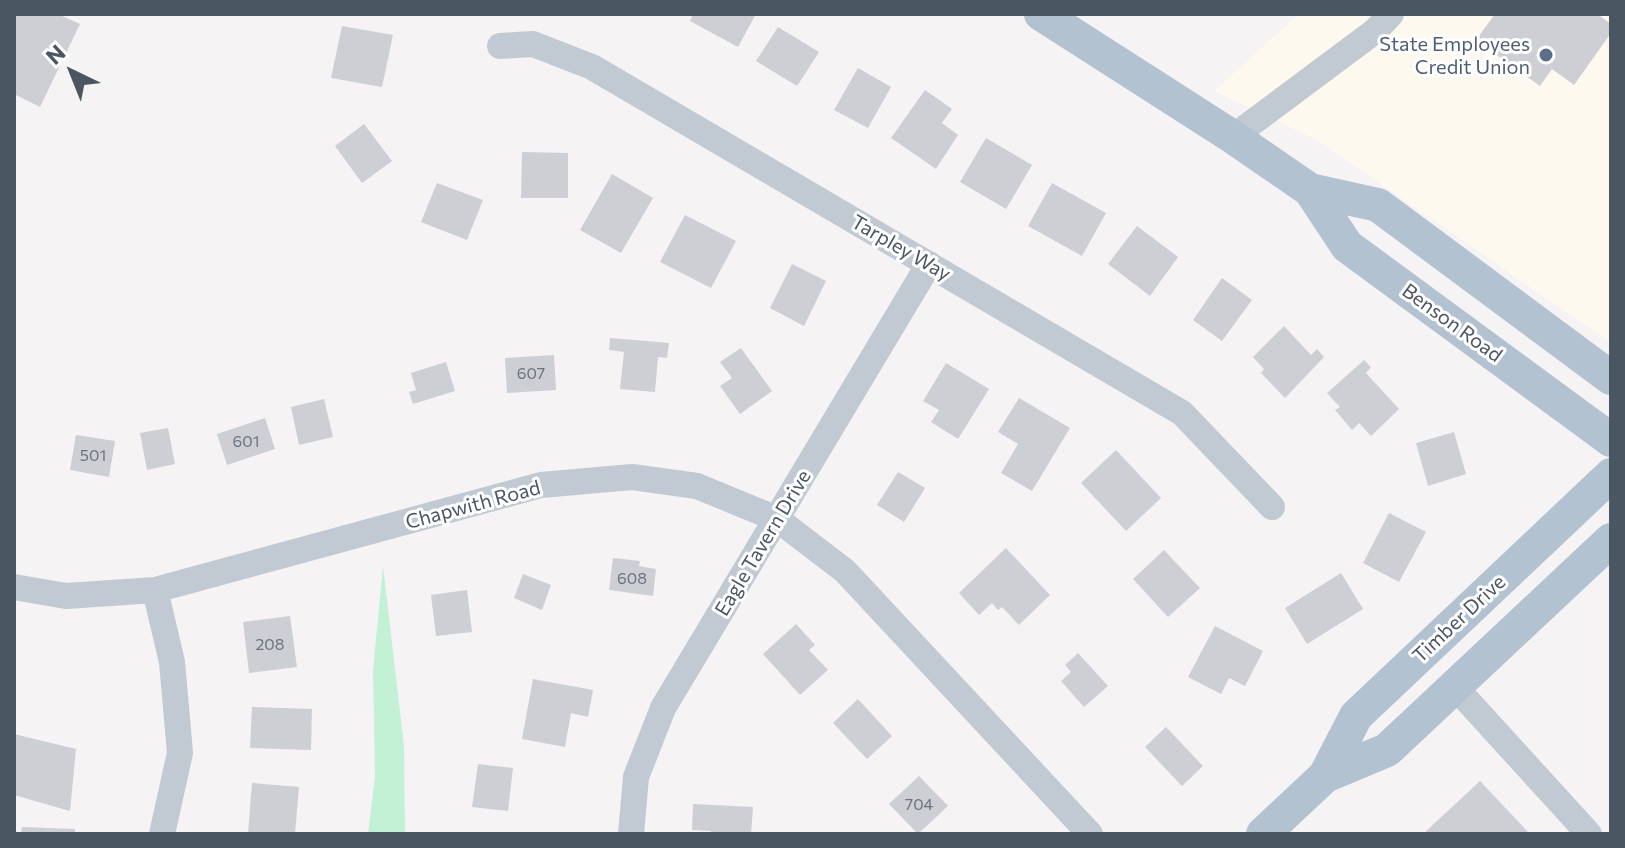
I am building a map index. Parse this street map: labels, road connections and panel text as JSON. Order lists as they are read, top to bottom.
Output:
{
  "streets": {
    "main road": ["Benson Road", "Timber Drive"],
    "street": ["Tarpley Way", "Chapwith Road", "Eagle Tavern Drive"]
  },
  "crossings": [
    ["Tarpley Way", "Eagle Tavern Drive"],
    ["Chapwith Road", "Eagle Tavern Drive"]
  ],
  "places": ["State Employees Credit Union"],
  "house_numbers": [
    "607",
    "601",
    "501",
    "608",
    "208",
    "704"
  ],
  "north": "top left"
}
